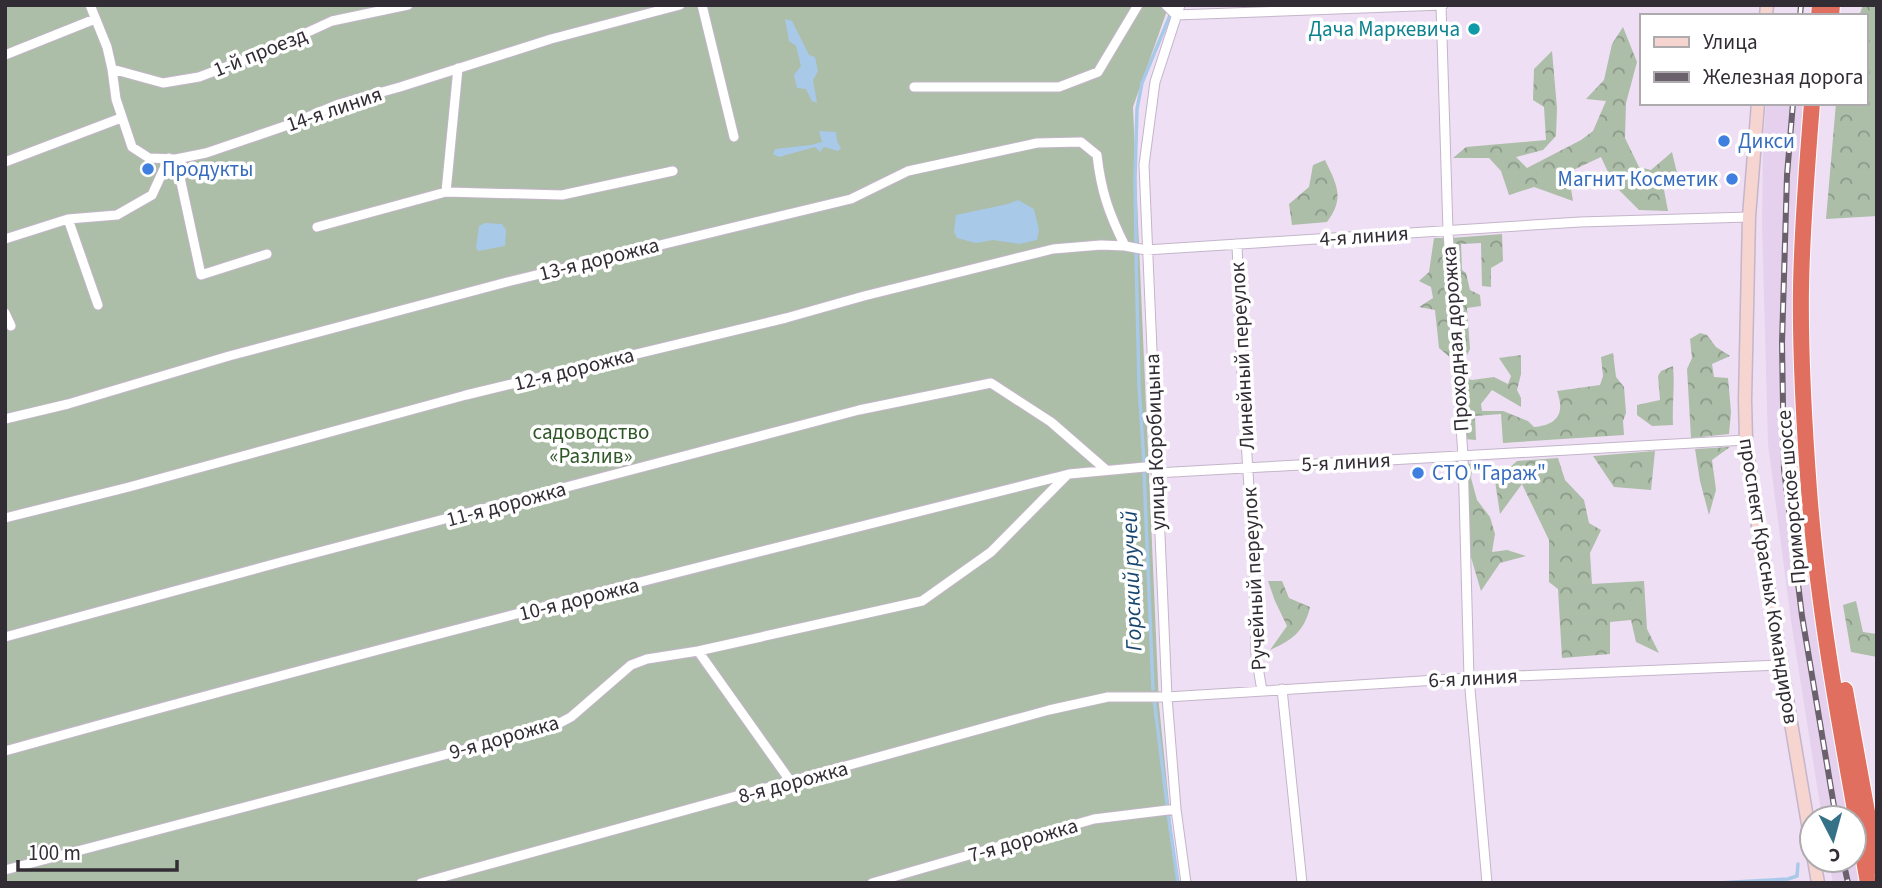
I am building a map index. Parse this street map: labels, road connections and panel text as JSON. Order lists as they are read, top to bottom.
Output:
{
  "streets": {
    "highway": ["Приморское шоссе"],
    "street": [
      "1-й проезд",
      "14-я линия",
      "4-я линия",
      "13-я дорожка",
      "Проходная дорожка",
      "Линейный переулок",
      "12-я дорожка",
      "улица Коробицына",
      "5-я линия",
      "11-я дорожка",
      "Ручейный переулок",
      "проспект Красных Командиров",
      "10-я дорожка",
      "6-я линия",
      "9-я дорожка",
      "8-я дорожка",
      "7-я дорожка"
    ]
  },
  "crossings": [
    ["1-й проезд", "14-я линия"],
    ["4-я линия", "Проходная дорожка"],
    ["4-я линия", "Линейный переулок"],
    ["4-я линия", "12-я дорожка"],
    ["4-я линия", "улица Коробицына"],
    ["4-я линия", "проспект Красных Командиров"],
    ["13-я дорожка", "12-я дорожка"],
    ["Проходная дорожка", "5-я линия"],
    ["Проходная дорожка", "6-я линия"],
    ["Линейный переулок", "5-я линия"],
    ["Линейный переулок", "Ручейный переулок"],
    ["12-я дорожка", "улица Коробицына"],
    ["улица Коробицына", "5-я линия"],
    ["улица Коробицына", "10-я дорожка"],
    ["улица Коробицына", "6-я линия"],
    ["улица Коробицына", "8-я дорожка"],
    ["улица Коробицына", "7-я дорожка"],
    ["5-я линия", "Ручейный переулок"],
    ["5-я линия", "проспект Красных Командиров"],
    ["5-я линия", "10-я дорожка"],
    ["11-я дорожка", "10-я дорожка"],
    ["Ручейный переулок", "6-я линия"],
    ["проспект Красных Командиров", "6-я линия"],
    ["10-я дорожка", "9-я дорожка"],
    ["6-я линия", "8-я дорожка"]
  ],
  "water": ["Горский ручей"],
  "parks": ["садоводство «Разлив»"],
  "places": [
    "Дача Маркевича",
    "Дикси",
    "Продукты",
    "Магнит Косметик",
    "СТО \"Гараж\""
  ],
  "legend": ["Улица", "Железная дорога"],
  "scale_bar": "100 m",
  "north": "bottom"
}
